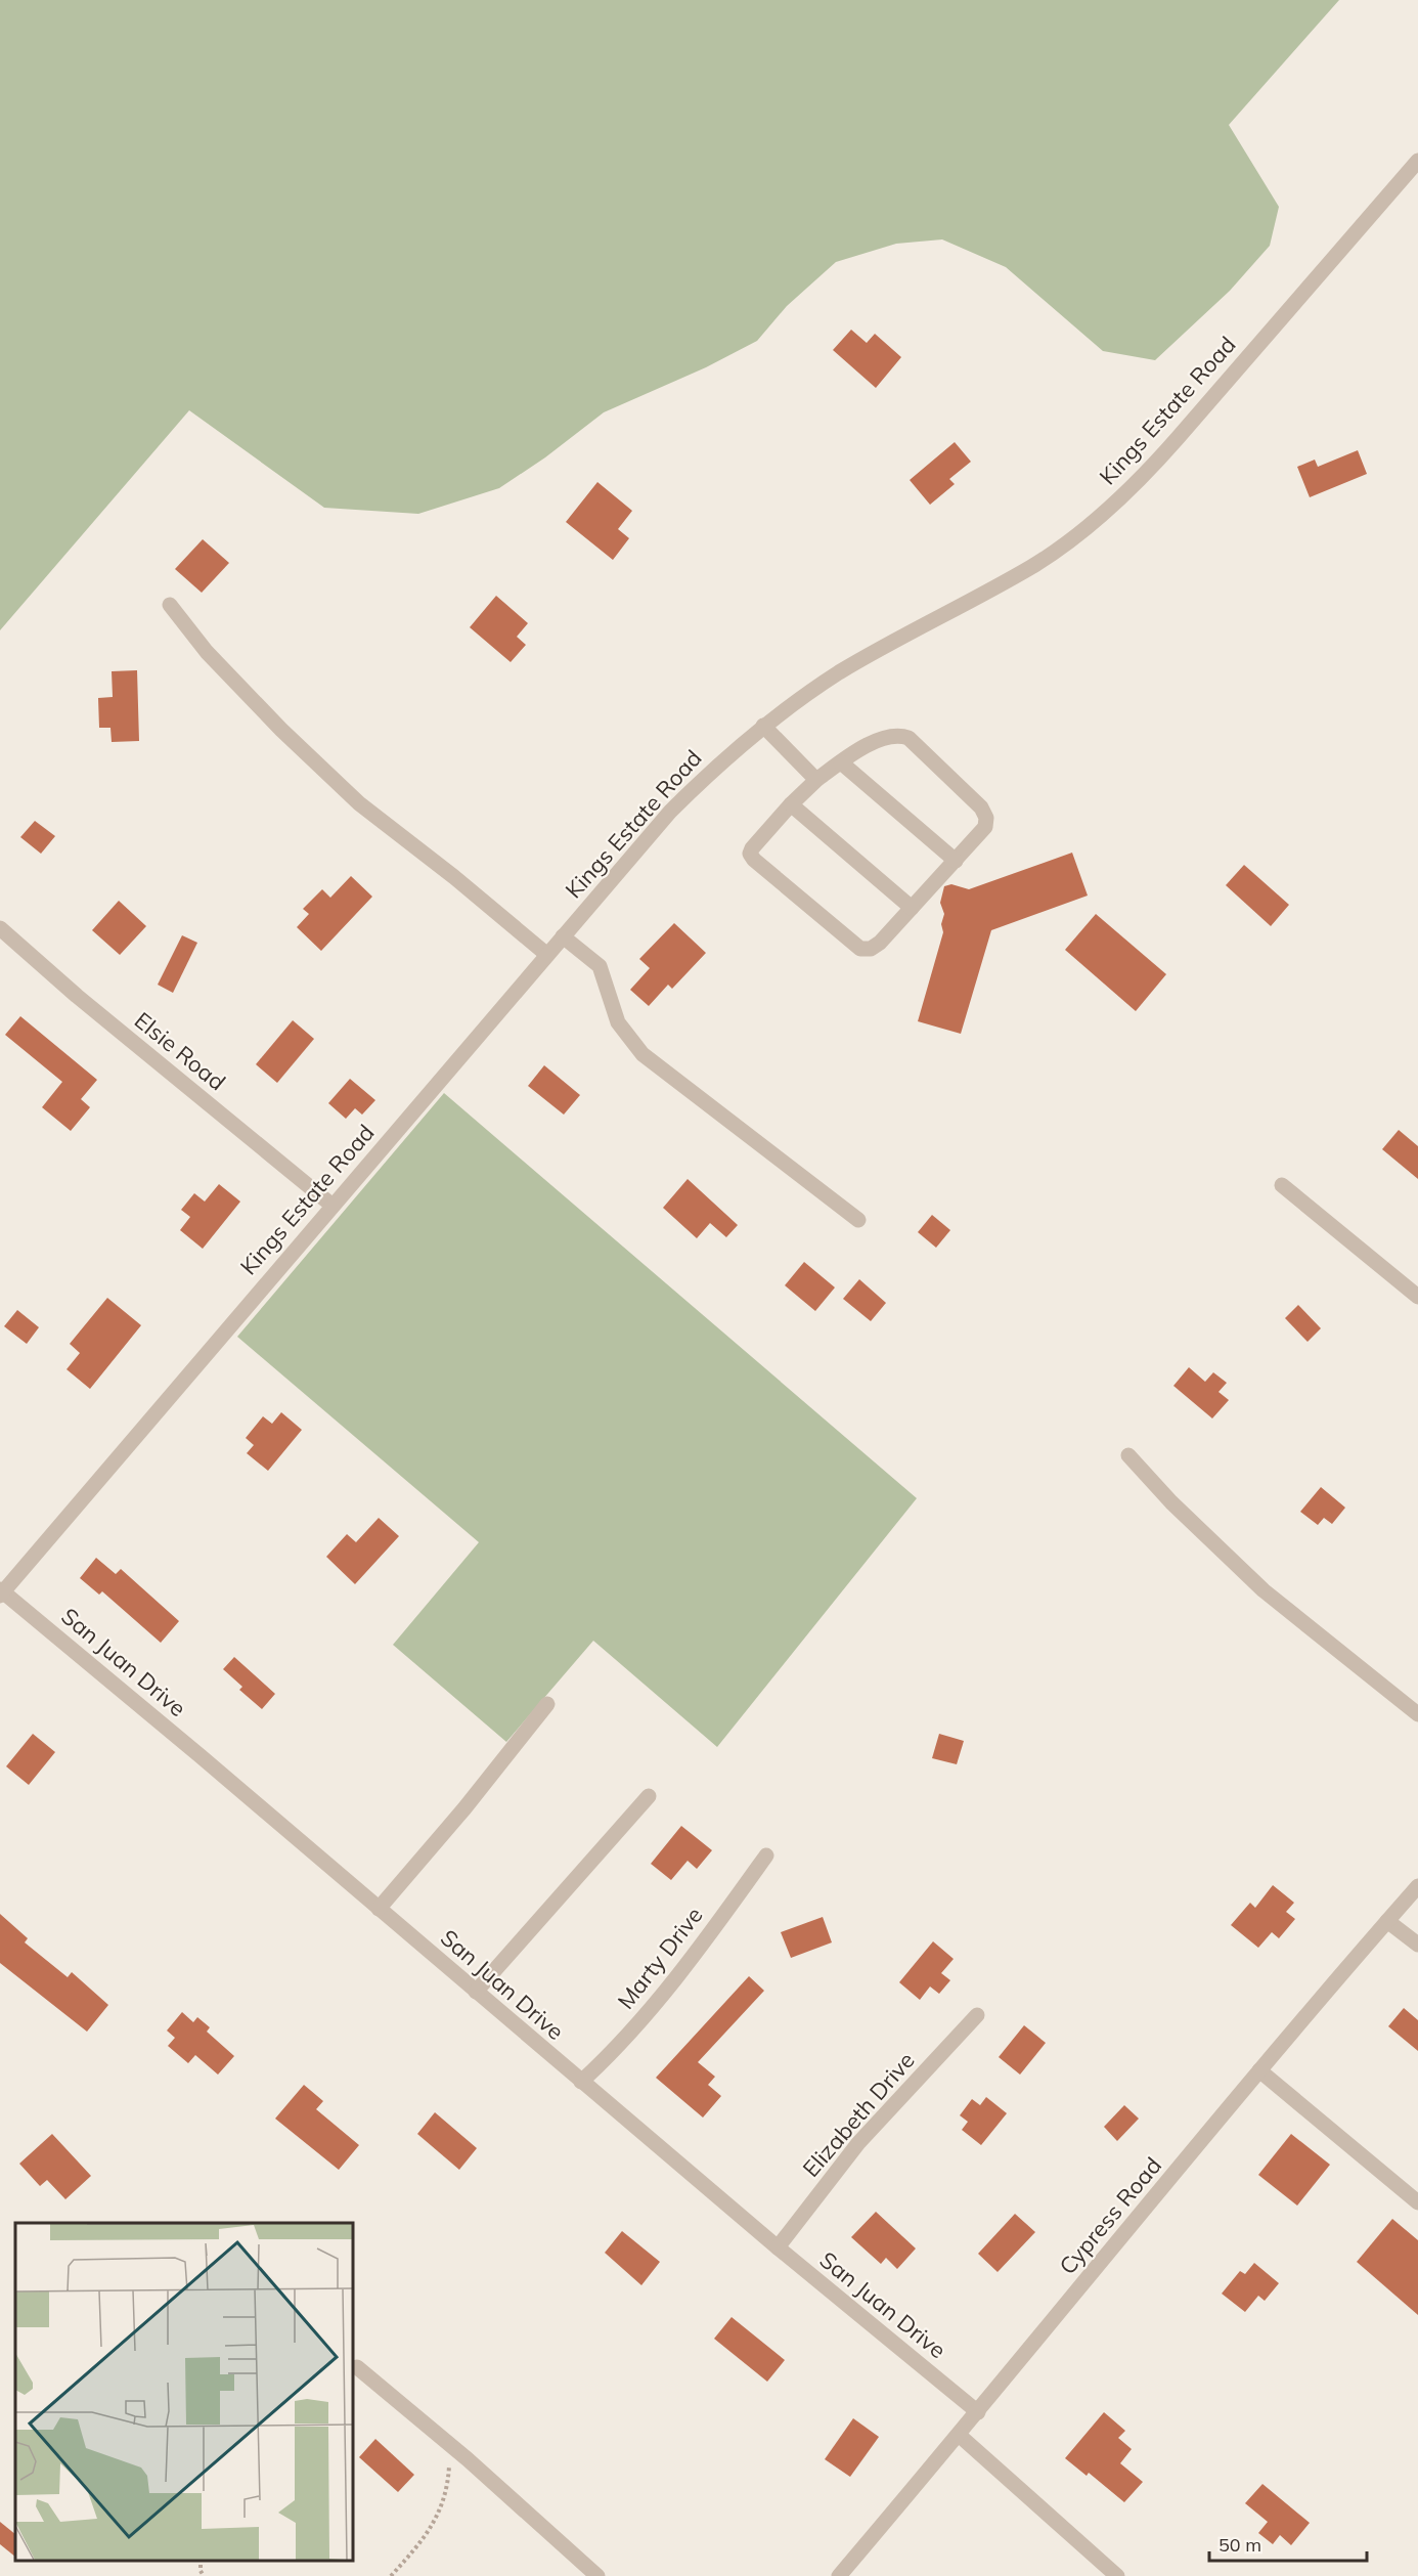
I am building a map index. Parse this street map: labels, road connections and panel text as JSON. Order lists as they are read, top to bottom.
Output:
{
  "streets": {
    "street": [
      "Kings Estate Road",
      "Elsie Road",
      "San Juan Drive",
      "Marty Drive",
      "Elizabeth Drive",
      "Cypress Road"
    ]
  },
  "crossings": [
    ["Kings Estate Road", "Elsie Road"],
    ["Kings Estate Road", "San Juan Drive"],
    ["San Juan Drive", "Marty Drive"],
    ["San Juan Drive", "Elizabeth Drive"],
    ["San Juan Drive", "Cypress Road"]
  ],
  "scale_bar": "50 m"
}
